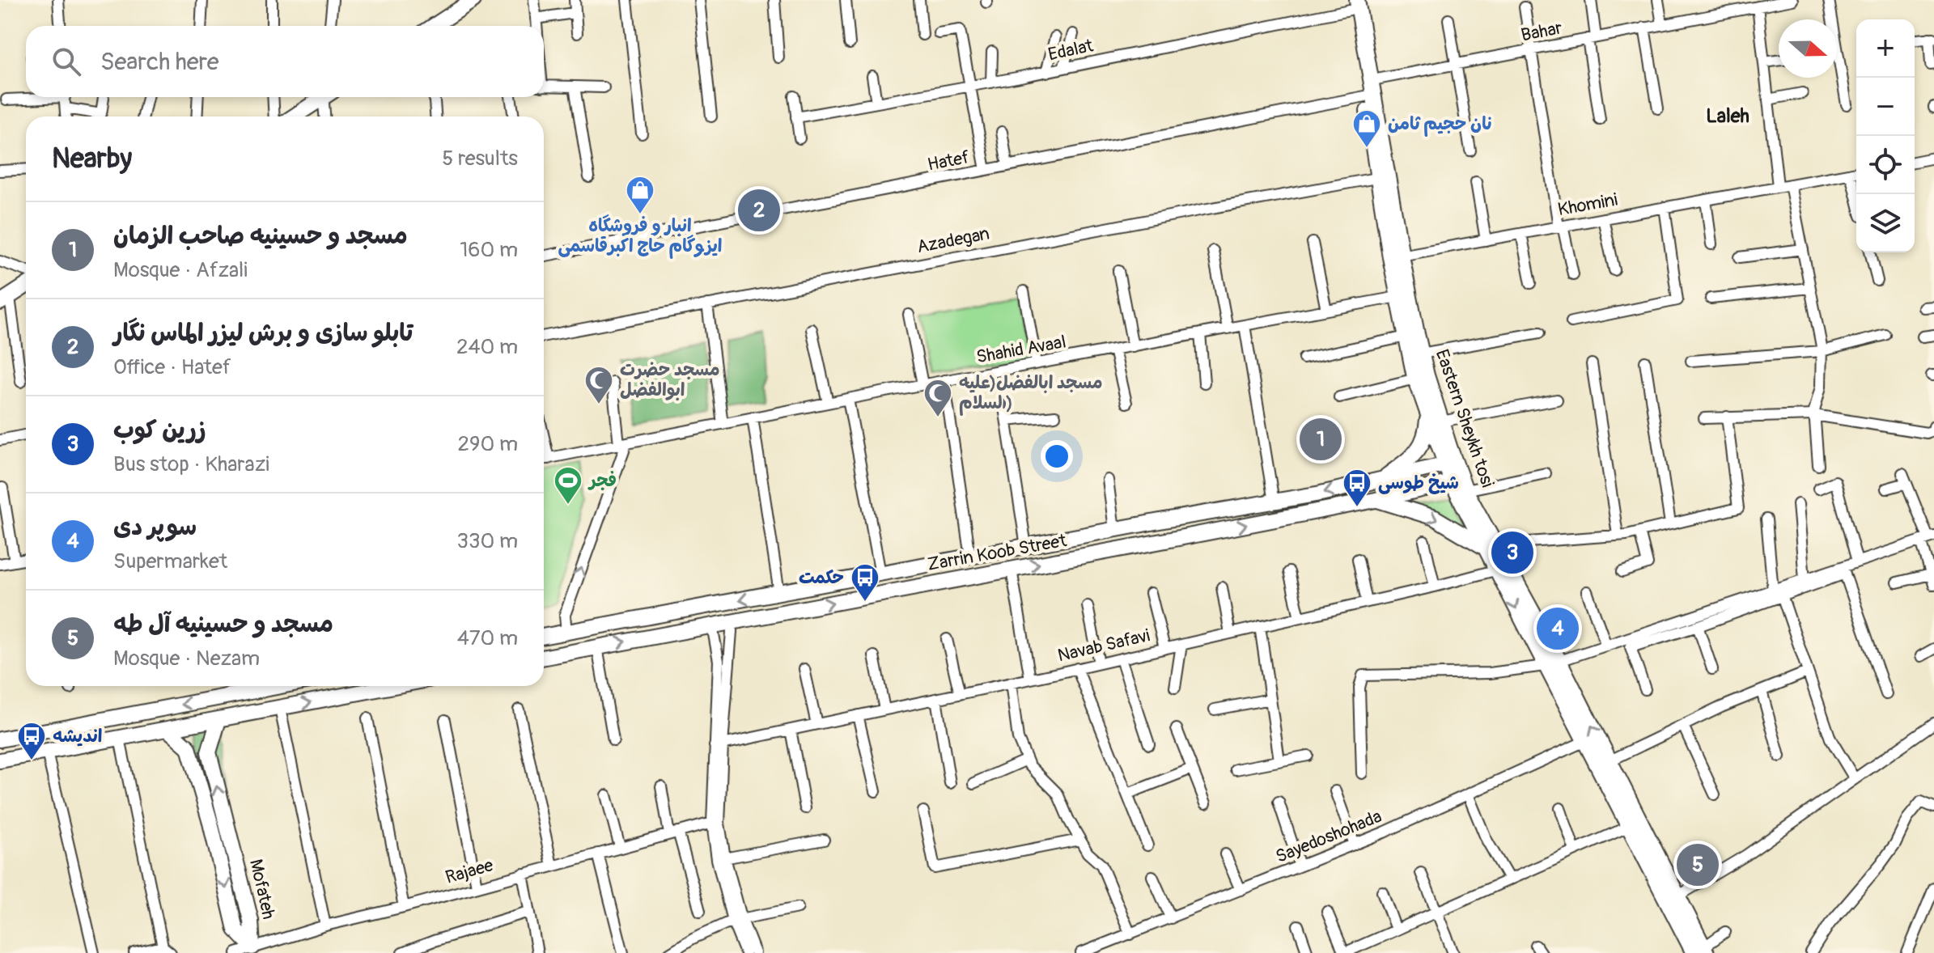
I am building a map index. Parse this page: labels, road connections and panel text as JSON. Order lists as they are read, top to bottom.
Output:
{
  "streets": {
    "main road": ["Eastern Sheykh tosi", "Zarrin Koob Street", "Mofateh"],
    "street": [
      "Bahar",
      "Edalat",
      "Hatef",
      "Khomini",
      "Azadegan",
      "Shahid Avaal",
      "Navab Safavi",
      "Sayedoshohada",
      "Rajaee"
    ]
  },
  "crossings": [
    ["Bahar", "Eastern Sheykh tosi"],
    ["Edalat", "Eastern Sheykh tosi"],
    ["Hatef", "Eastern Sheykh tosi"],
    ["Khomini", "Eastern Sheykh tosi"],
    ["Azadegan", "Eastern Sheykh tosi"],
    ["Shahid Avaal", "Eastern Sheykh tosi"],
    ["Eastern Sheykh tosi", "Zarrin Koob Street"],
    ["Eastern Sheykh tosi", "Navab Safavi"],
    ["Eastern Sheykh tosi", "Sayedoshohada"],
    ["Rajaee", "Mofateh"]
  ],
  "districts": ["Laleh"],
  "places": {
    "shop": ["نان حجیم ثامن", "انبار و فروشگاه ایزوگام حاج اکبرقاسمی"],
    "mosque": ["مسجد حضرت ابوالفضل", "مسجد ابالفضل(علیه السلام)"],
    "sports": ["فجر"],
    "bus stop": ["شیخ طوسی", "حکمت", "اندیشه"]
  },
  "north": "right",
  "page": {
    "map_buttons": ["+", "−"],
    "search": "Search here",
    "heading": ["Nearby", "5 results"],
    "pins": [
      "2",
      "1",
      "3",
      "4",
      "5"
    ],
    "list": [
      {
        "mark": "1",
        "name": "مسجد و حسینیه صاحب الزمان",
        "note": "Mosque · Afzali",
        "value": "160 m"
      },
      {
        "mark": "2",
        "name": "تابلو سازی و برش لیزر الماس نگار",
        "note": "Office · Hatef",
        "value": "240 m"
      },
      {
        "mark": "3",
        "name": "زرین کوب",
        "note": "Bus stop · Kharazi",
        "value": "290 m"
      },
      {
        "mark": "4",
        "name": "سوپر دی",
        "note": "Supermarket",
        "value": "330 m"
      },
      {
        "mark": "5",
        "name": "مسجد و حسینیه آل طه",
        "note": "Mosque · Nezam",
        "value": "470 m"
      }
    ]
  }
}
